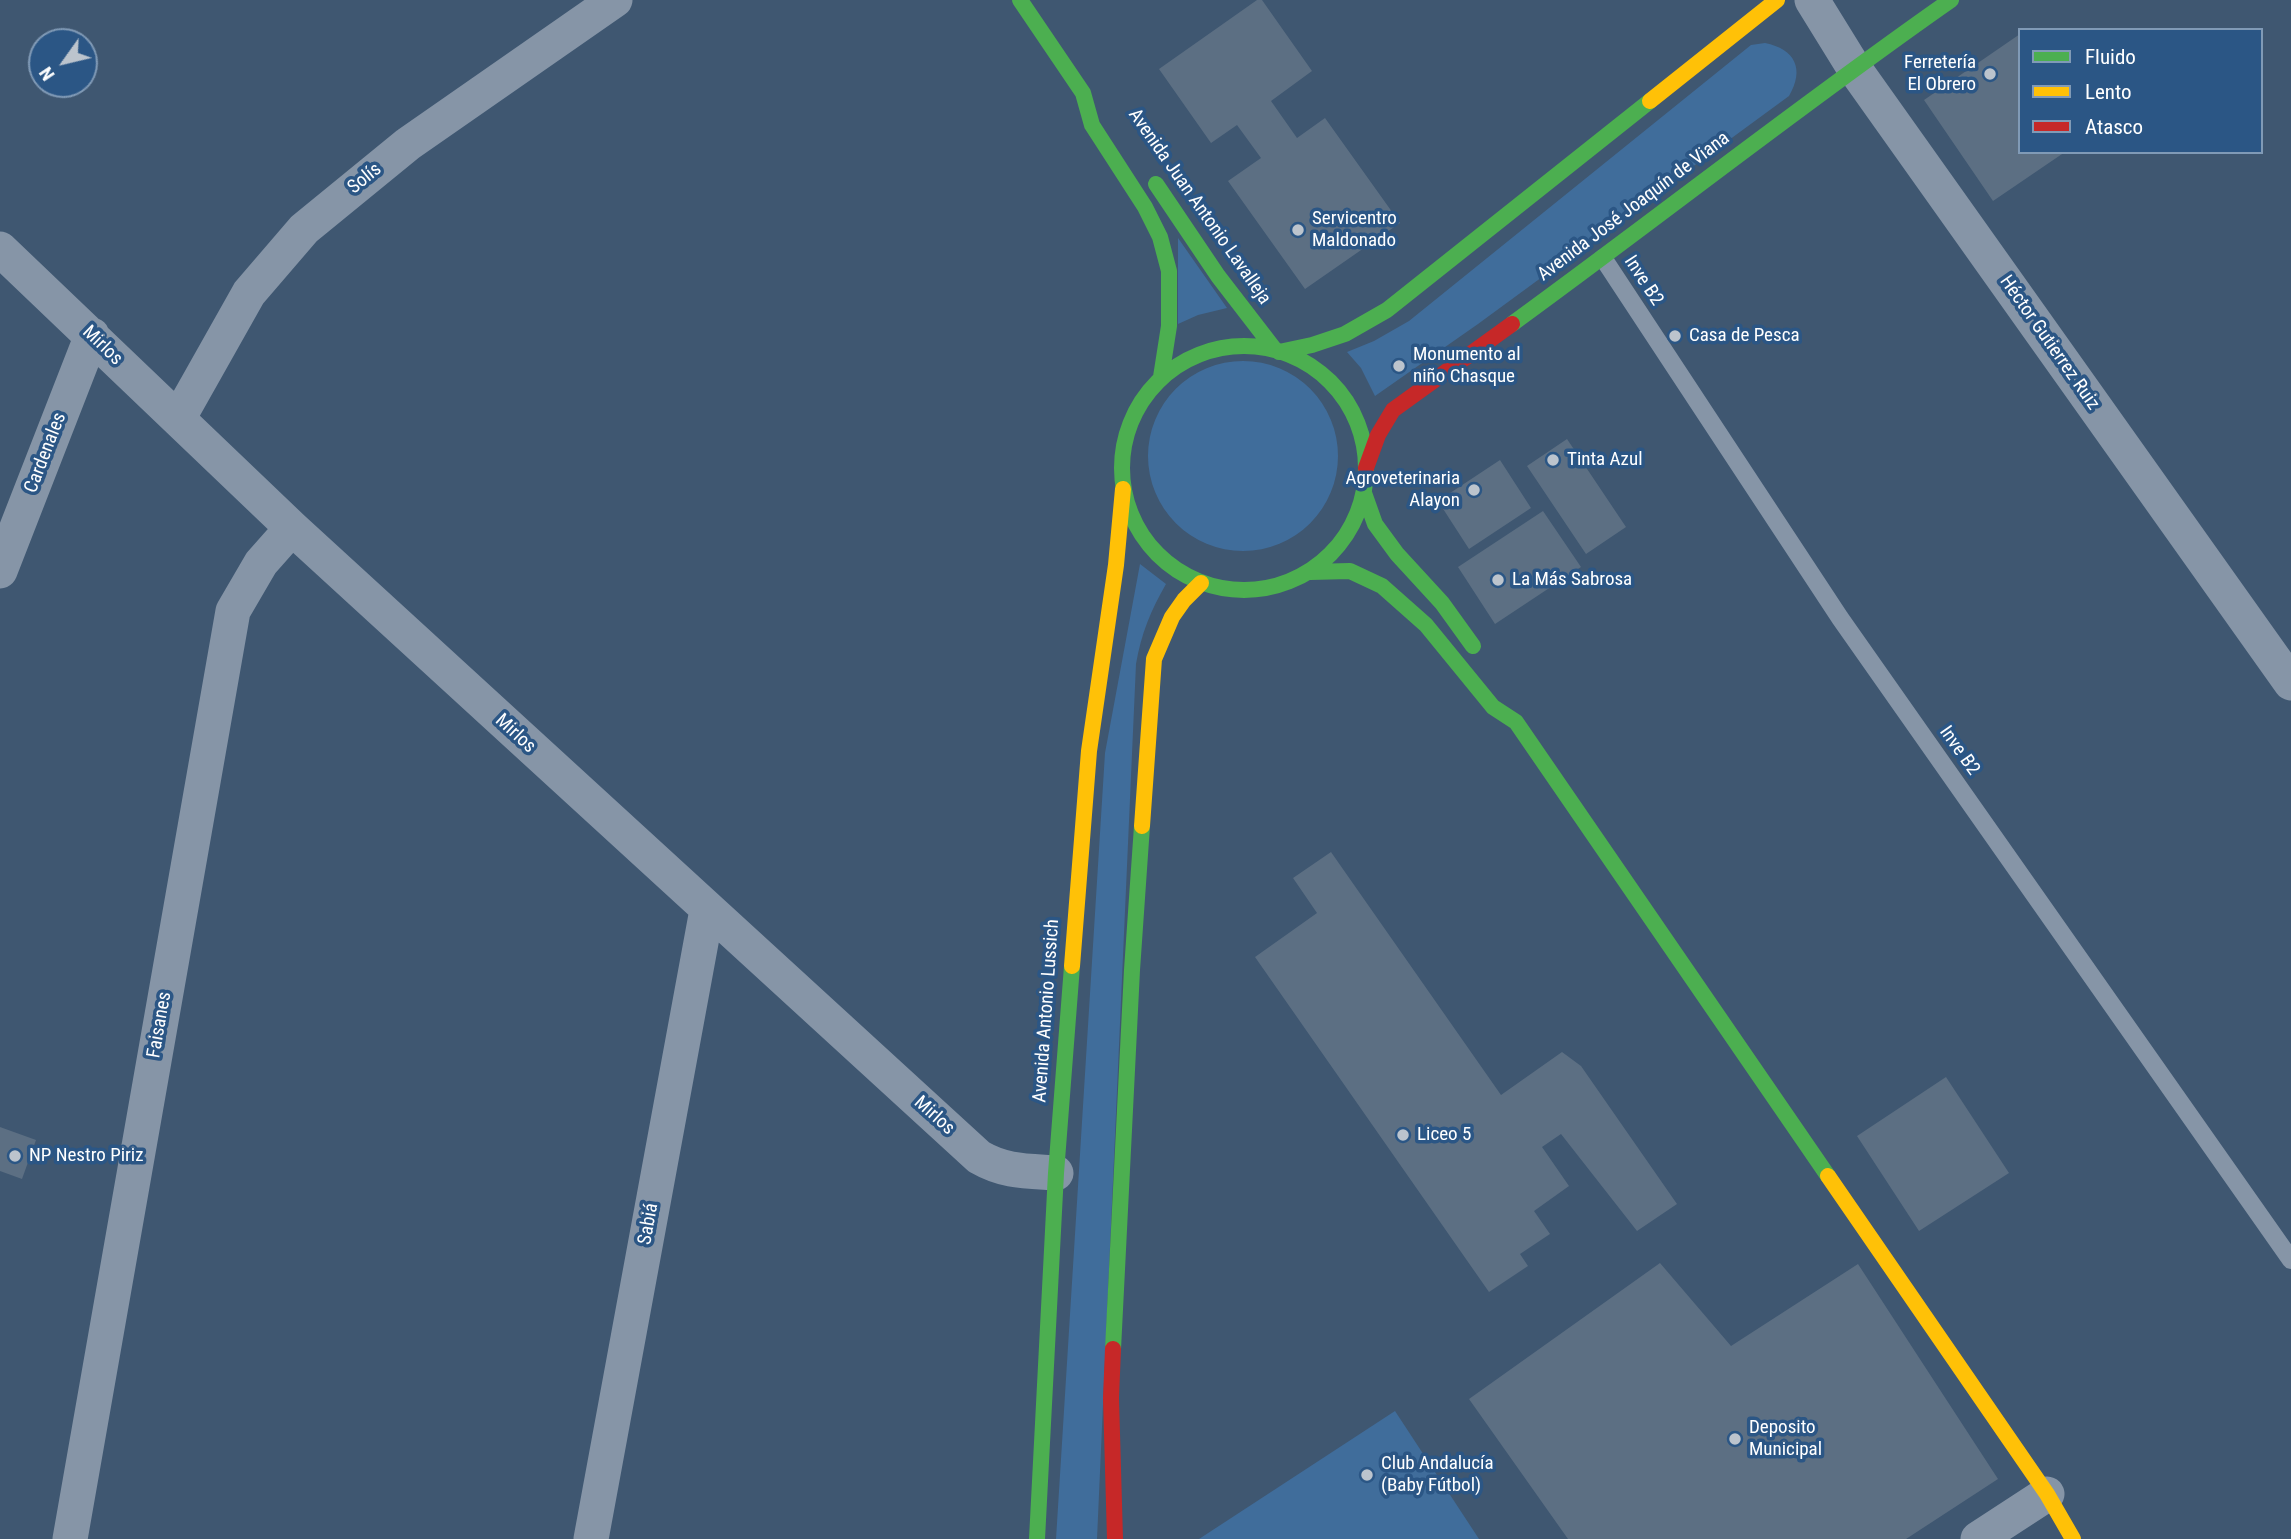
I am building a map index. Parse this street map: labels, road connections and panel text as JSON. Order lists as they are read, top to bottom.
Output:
{
  "streets": {
    "main road": ["Avenida Juan Antonio Lavalleja", "Avenida José Joaquín de Viana", "Avenida Antonio Lussich"],
    "street": [
      "Solís",
      "Héctor Gutierrez Ruiz",
      "Mirlos",
      "Cardenales",
      "Faisanes",
      "Sabiá"
    ],
    "lane": ["Inve B2"]
  },
  "crossings": [
    ["Solís", "Mirlos"],
    ["Avenida Juan Antonio Lavalleja", "Avenida José Joaquín de Viana"],
    ["Avenida Juan Antonio Lavalleja", "Avenida Antonio Lussich"],
    ["Avenida José Joaquín de Viana", "Inve B2"],
    ["Avenida José Joaquín de Viana", "Héctor Gutierrez Ruiz"],
    ["Avenida José Joaquín de Viana", "Avenida Antonio Lussich"],
    ["Mirlos", "Cardenales"],
    ["Mirlos", "Avenida Antonio Lussich"],
    ["Mirlos", "Faisanes"],
    ["Mirlos", "Sabiá"]
  ],
  "places": [
    "Ferretería El Obrero",
    "Servicentro Maldonado",
    "Casa de Pesca",
    "Monumento al niño Chasque",
    "Tinta Azul",
    "Agroveterinaria Alayon",
    "La Más Sabrosa",
    "Liceo 5",
    "NP Nestro Piriz",
    "Deposito Municipal",
    "Club Andalucía (Baby Fútbol)"
  ],
  "legend": ["Fluido", "Lento", "Atasco"],
  "north": "bottom left"
}
